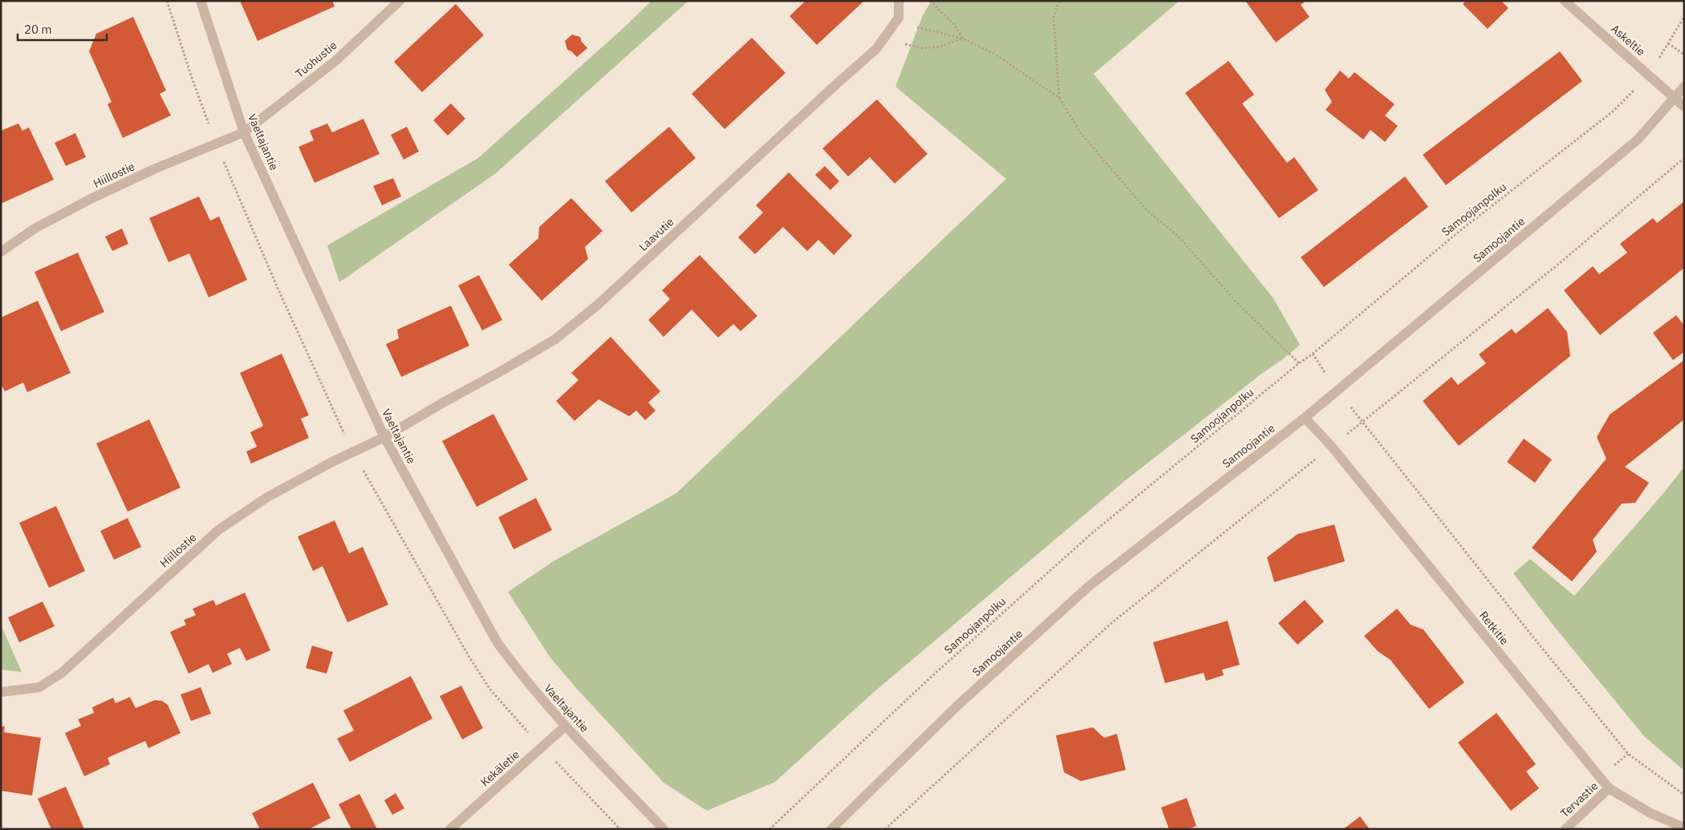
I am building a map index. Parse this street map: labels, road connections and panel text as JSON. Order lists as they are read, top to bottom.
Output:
{
  "streets": {
    "street": [
      "Askeltie",
      "Tuohustie",
      "Vaeltajantie",
      "Hiillostie",
      "Laavutie",
      "Samoojantie",
      "Retkitie",
      "Kekäletie",
      "Tervastie"
    ],
    "path": ["Samoojanpolku"]
  },
  "crossings": [
    ["Askeltie", "Samoojanpolku"],
    ["Askeltie", "Samoojantie"],
    ["Tuohustie", "Vaeltajantie"],
    ["Tuohustie", "Hiillostie"],
    ["Vaeltajantie", "Hiillostie"],
    ["Vaeltajantie", "Laavutie"],
    ["Vaeltajantie", "Kekäletie"],
    ["Hiillostie", "Laavutie"],
    ["Samoojantie", "Retkitie"],
    ["Retkitie", "Tervastie"]
  ],
  "scale_bar": "20 m"
}
